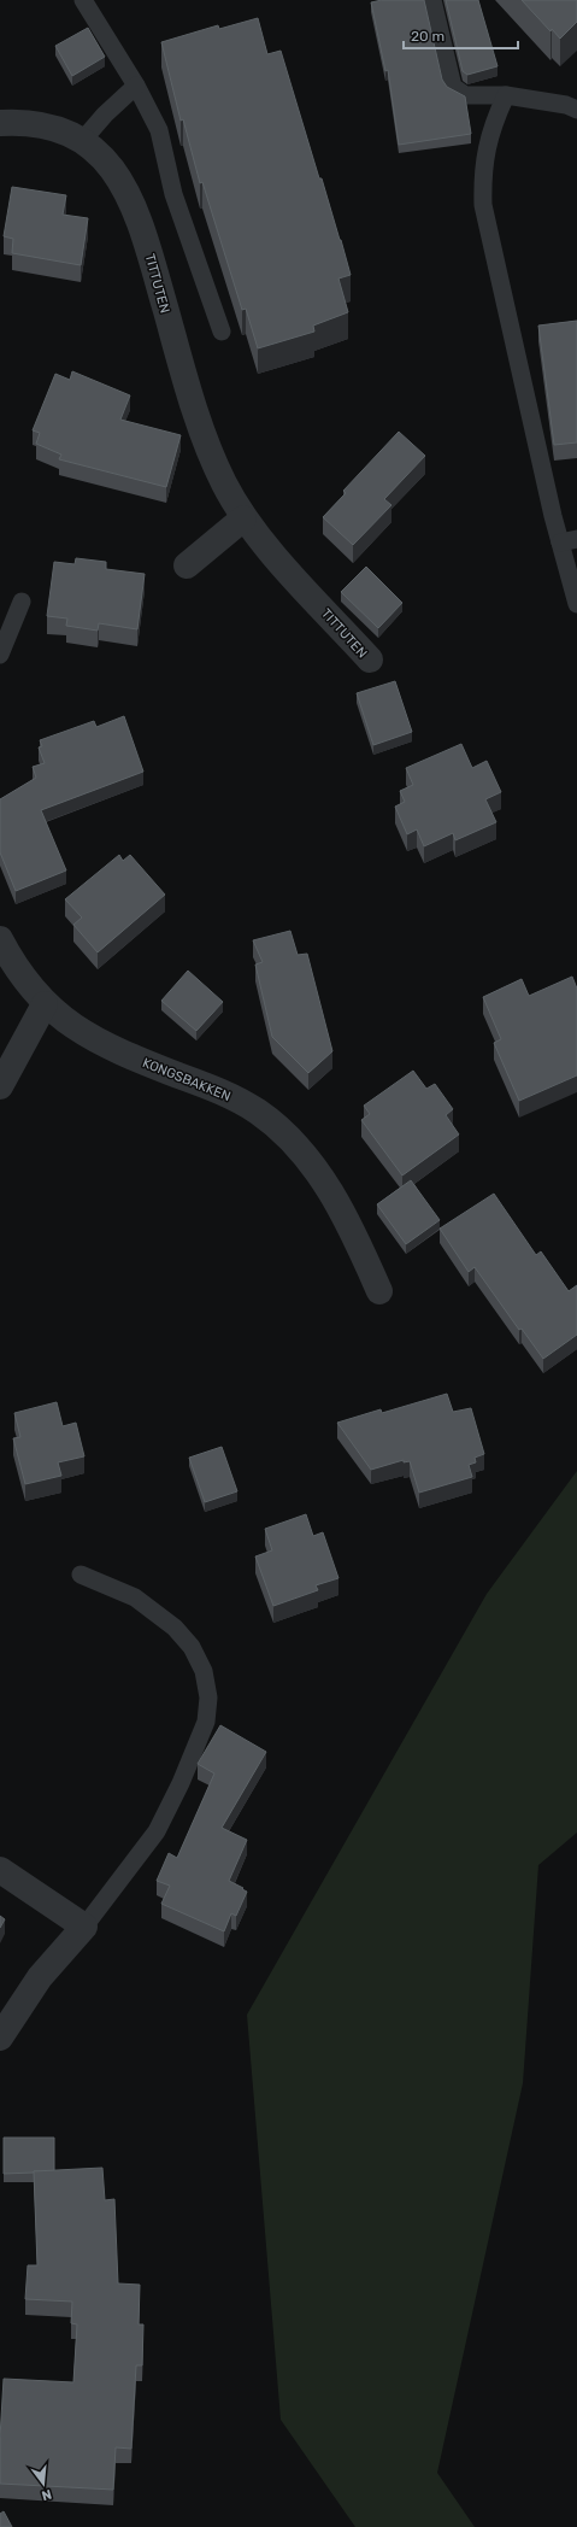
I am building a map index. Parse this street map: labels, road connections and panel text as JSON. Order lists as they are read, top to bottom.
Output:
{
  "streets": {
    "street": ["TITTUTEN", "KONGSBAKKEN"]
  },
  "scale_bar": "20 m",
  "north": "bottom"
}
